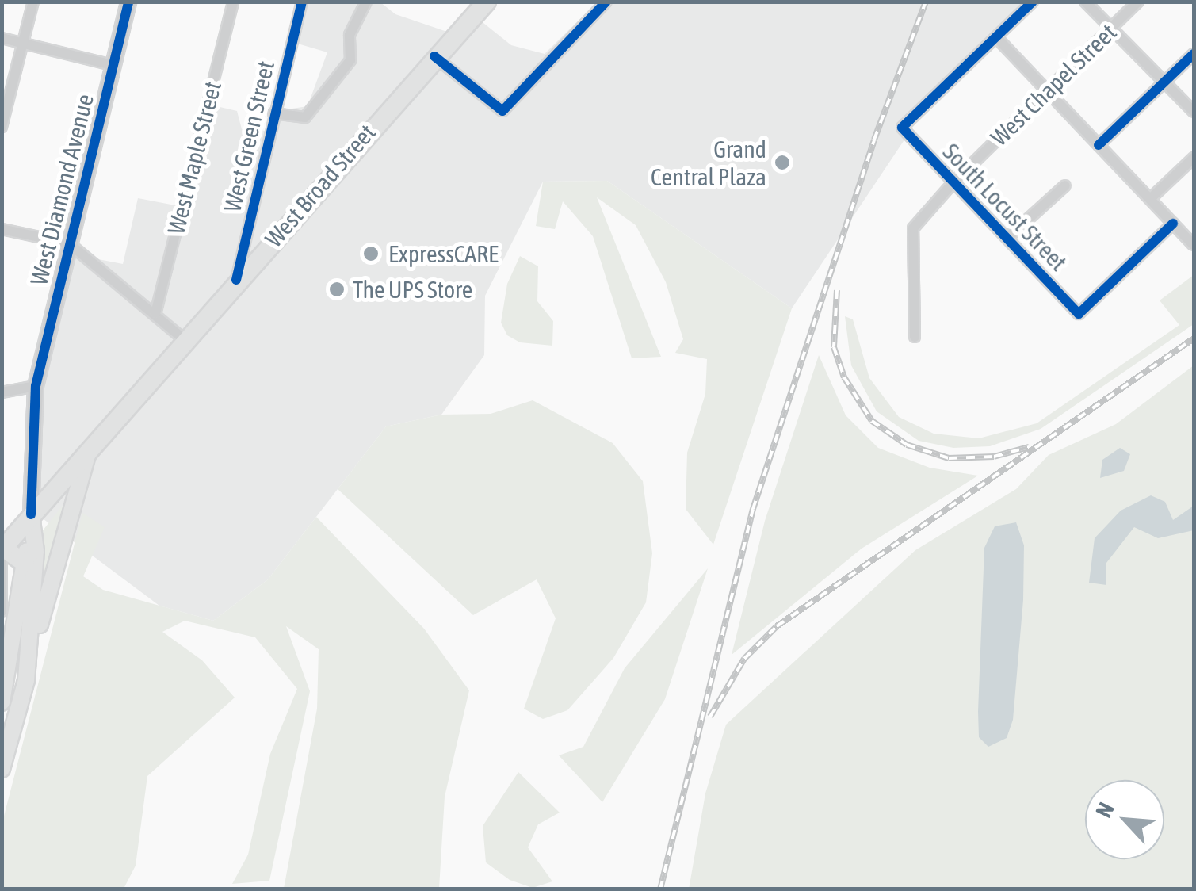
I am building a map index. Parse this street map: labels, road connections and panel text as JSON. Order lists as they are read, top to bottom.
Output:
{
  "streets": {
    "highway": ["West Broad Street"],
    "street": [
      "West Chapel Street",
      "West Green Street",
      "West Maple Street",
      "West Diamond Avenue",
      "South Locust Street"
    ]
  },
  "crossings": [
    ["West Chapel Street", "South Locust Street"],
    ["West Green Street", "West Broad Street"],
    ["West Broad Street", "West Diamond Avenue"]
  ],
  "places": ["Grand Central Plaza", "ExpressCARE", "The UPS Store"],
  "north": "top left"
}
